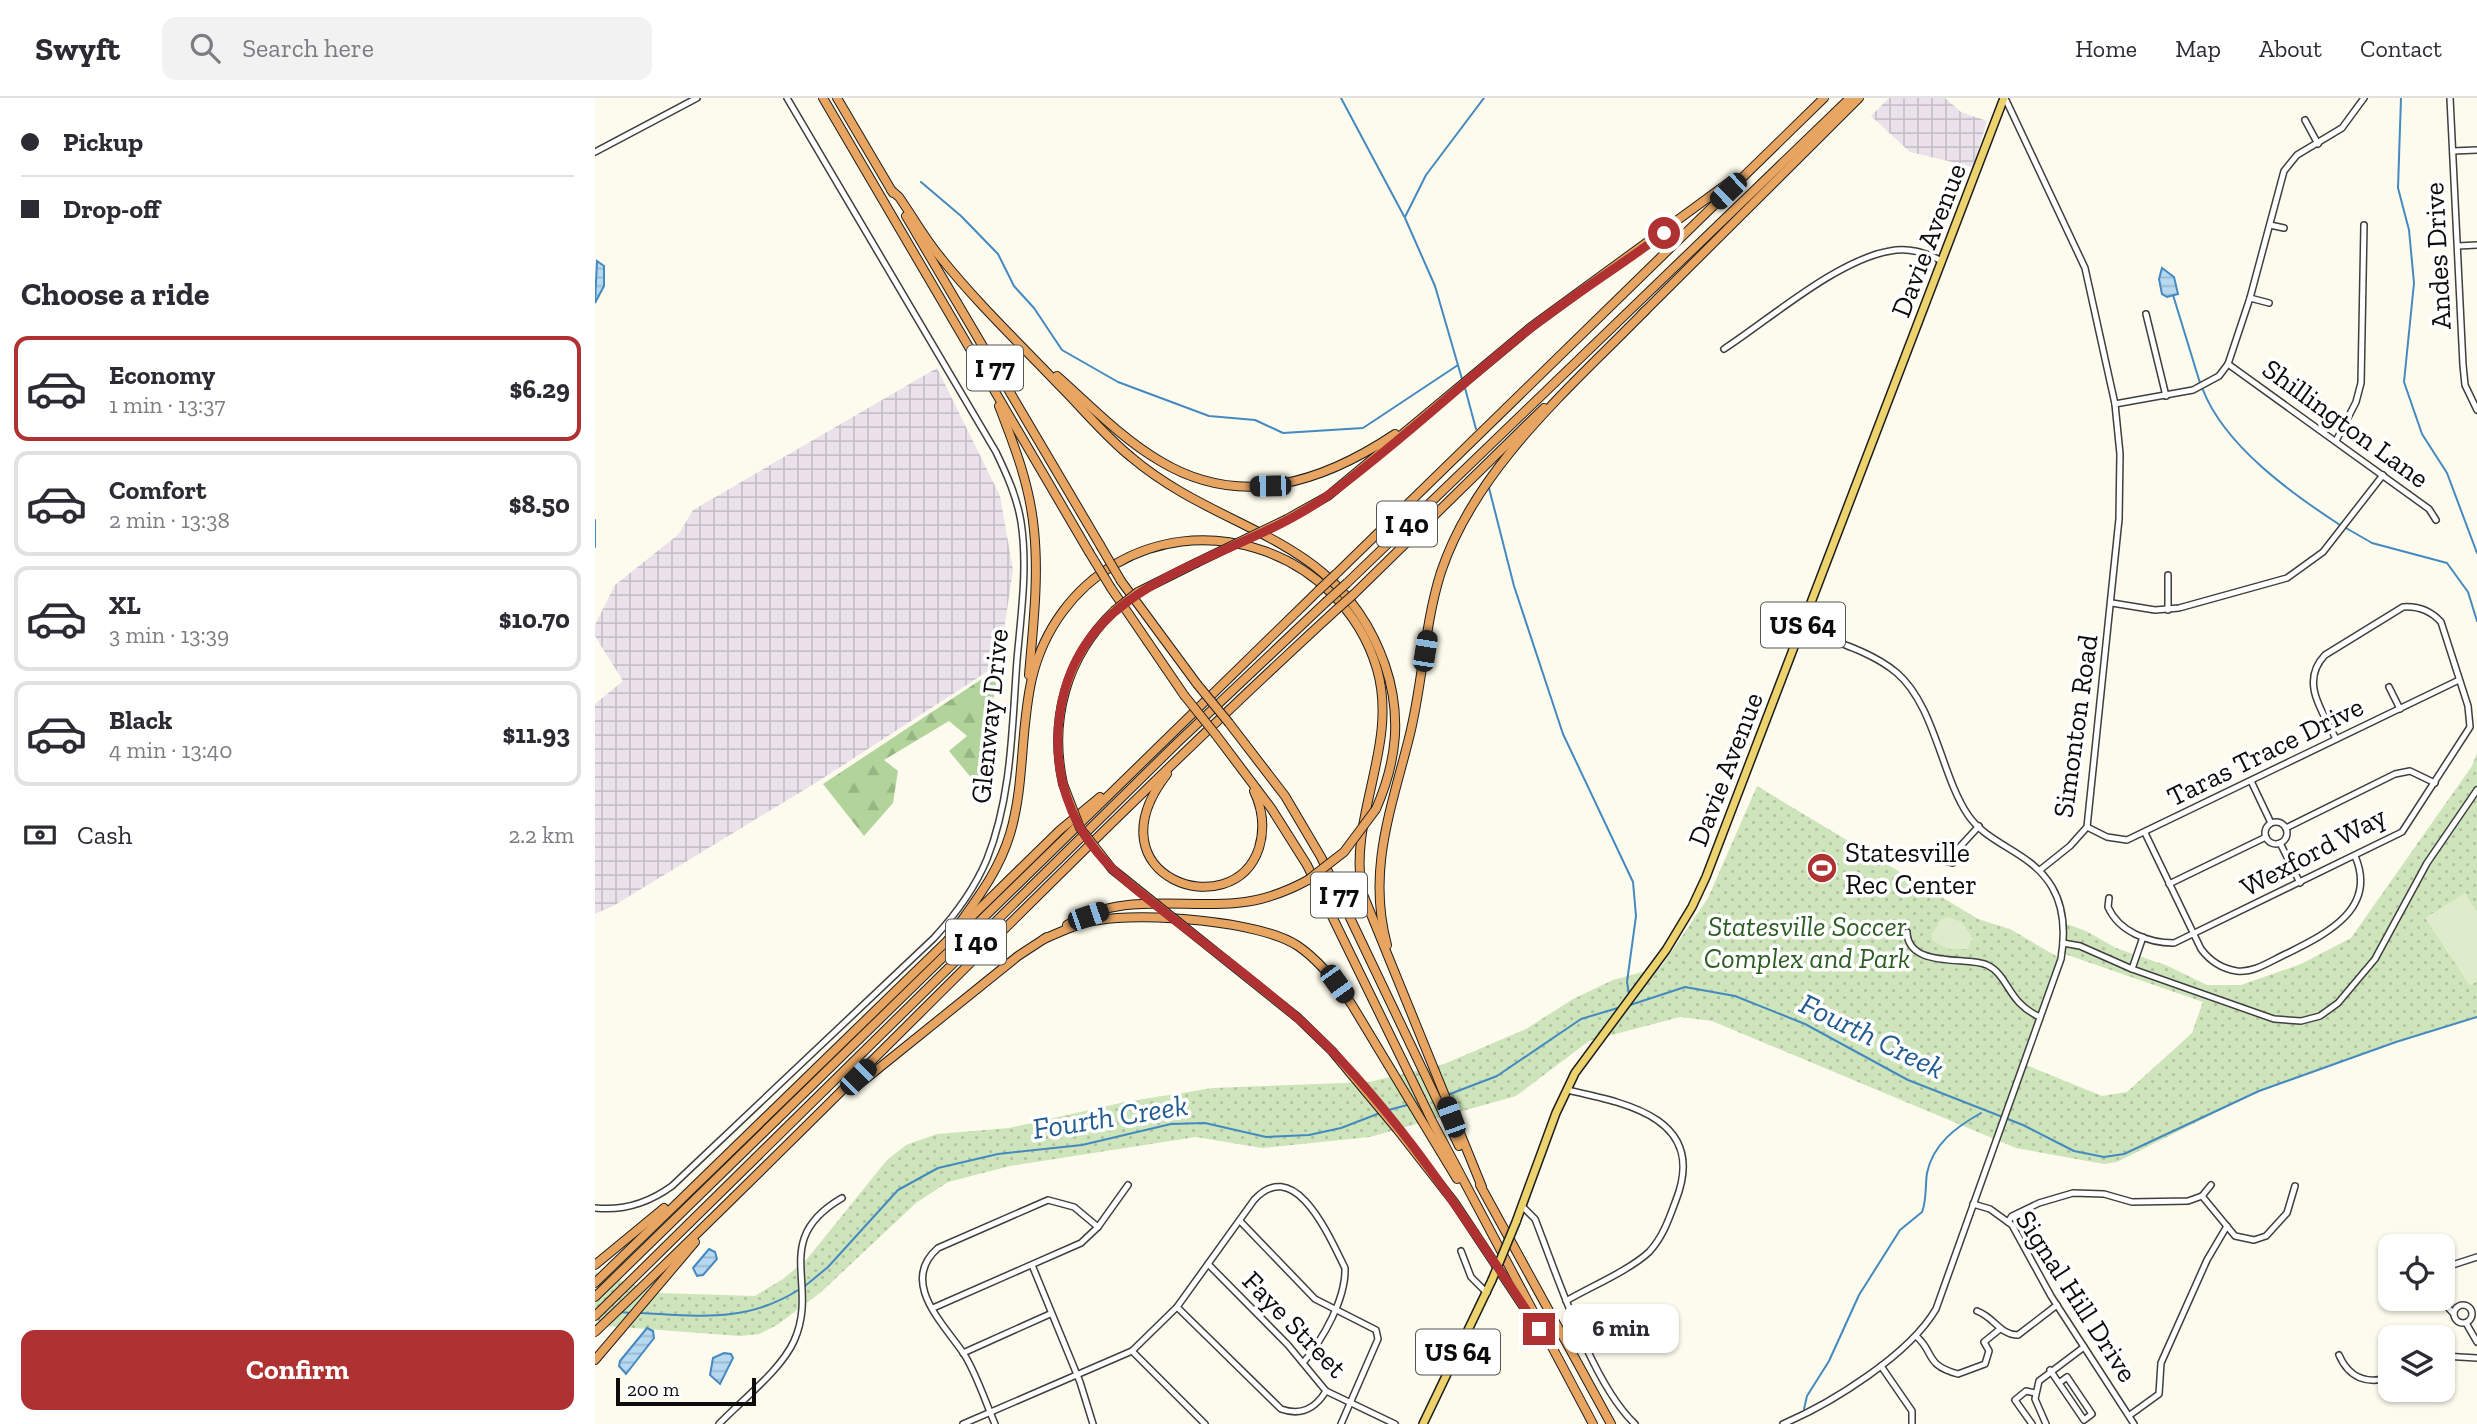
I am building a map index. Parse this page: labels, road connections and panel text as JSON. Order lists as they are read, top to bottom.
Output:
{
  "streets": {
    "highway": ["I 77", "I 40"],
    "main road": ["Davie Avenue", "US 64"],
    "street": [
      "Andes Drive",
      "Shillington Lane",
      "Glenway Drive",
      "Simonton Road",
      "Taras Trace Drive",
      "Wexford Way",
      "Signal Hill Drive",
      "Faye Street"
    ]
  },
  "crossings": [
    ["Davie Avenue", "Simonton Road"],
    ["Simonton Road", "Taras Trace Drive"],
    ["Taras Trace Drive", "Wexford Way"]
  ],
  "water": ["Fourth Creek"],
  "parks": ["Statesville Soccer Complex and Park"],
  "places": {
    "sports": ["Statesville Rec Center"]
  },
  "scale_bar": "200 m",
  "page": {
    "header": "Swyft",
    "search": "Search here",
    "nav": [
      "Home",
      "Map",
      "About",
      "Contact"
    ],
    "banner": ["Pickup", "Drop-off"],
    "heading": "Choose a ride",
    "list": [
      {
        "name": "Economy",
        "note": "1 min · 13:37",
        "value": "$6.29"
      },
      {
        "name": "Comfort",
        "note": "2 min · 13:38",
        "value": "$8.50"
      },
      {
        "name": "XL",
        "note": "3 min · 13:39",
        "value": "$10.70"
      },
      {
        "name": "Black",
        "note": "4 min · 13:40",
        "value": "$11.93"
      }
    ],
    "pay": ["Cash", "2.2 km"],
    "bubble": "6 min",
    "buttons": "Confirm",
    "scale": "200 m"
  }
}
